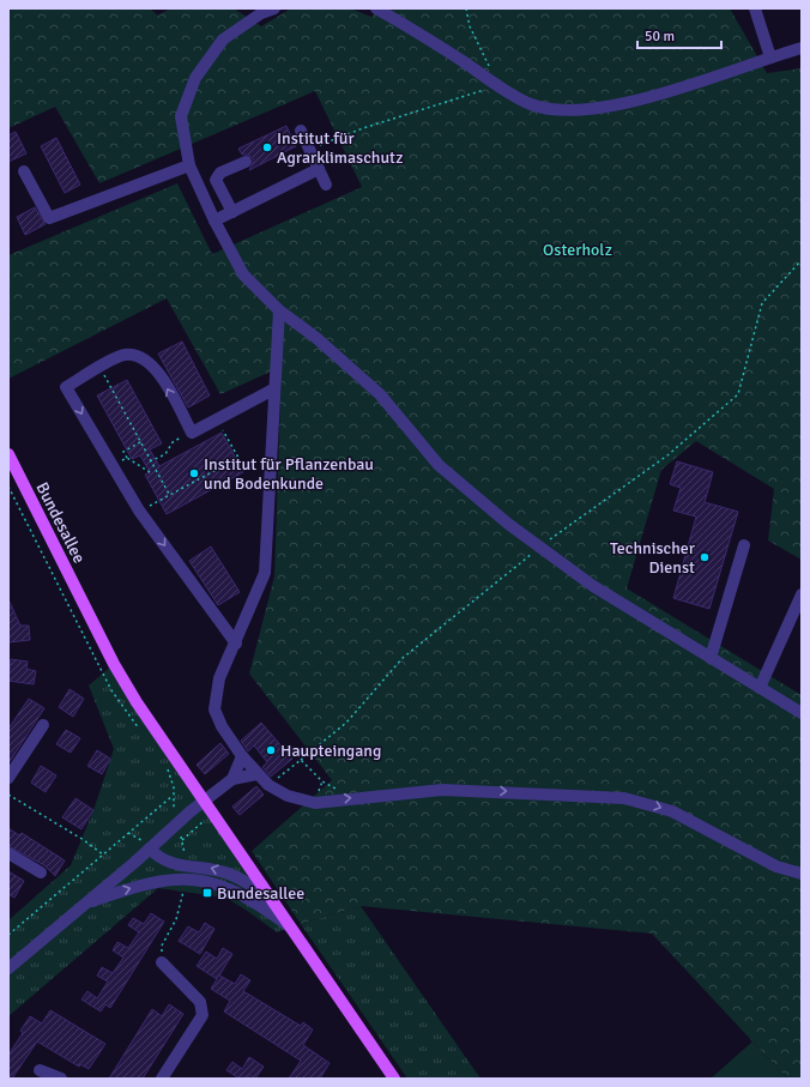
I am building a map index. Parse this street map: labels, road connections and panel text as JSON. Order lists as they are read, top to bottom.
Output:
{
  "streets": {
    "main road": ["Bundesallee"]
  },
  "parks": ["Osterholz"],
  "places": {
    "other": [
      "Institut für Agrarklimaschutz",
      "Institut für Pflanzenbau und Bodenkunde",
      "Technischer Dienst",
      "Haupteingang"
    ],
    "transit": ["Bundesallee"]
  },
  "scale_bar": "50 m"
}
